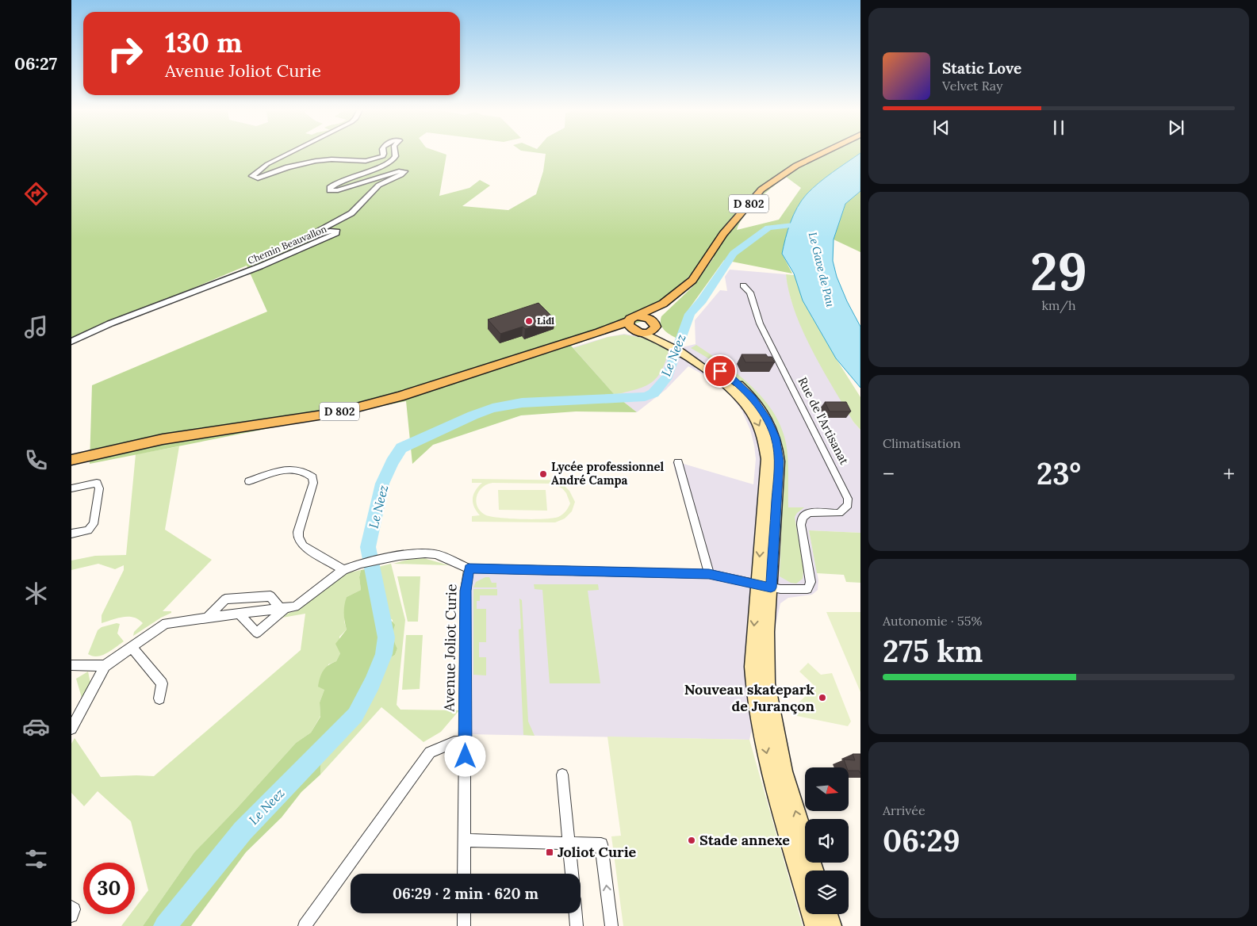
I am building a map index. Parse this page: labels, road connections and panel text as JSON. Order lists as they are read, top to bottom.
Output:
{
  "streets": {
    "main road": ["D 802"],
    "street": ["Chemin Beauvallon", "Rue de l'Artisanat", "Avenue Joliot Curie"]
  },
  "crossings": [
    ["Rue de l'Artisanat", "Avenue Joliot Curie"]
  ],
  "water": ["Le Gave de Pau", "Le Neez"],
  "places": {
    "other": [
      "Lidl",
      "Lycée professionnel André Campa",
      "Nouveau skatepark de Jurançon",
      "Stade annexe"
    ],
    "transit": ["Joliot Curie"]
  },
  "north": "right",
  "page": {
    "tabs": "06:27",
    "turn": ["130 m", "Avenue Joliot Curie"],
    "song": ["Static Love", "Velvet Ray"],
    "tile": [
      ["29", "km/h"],
      "Climatisation",
      ["Autonomie · 55%", "275 km"],
      ["Arrivée", "06:29"]
    ],
    "heat": ["−", "23°", "+"],
    "limit": "30",
    "trip": "06:29 · 2 min · 620 m"
  }
}
